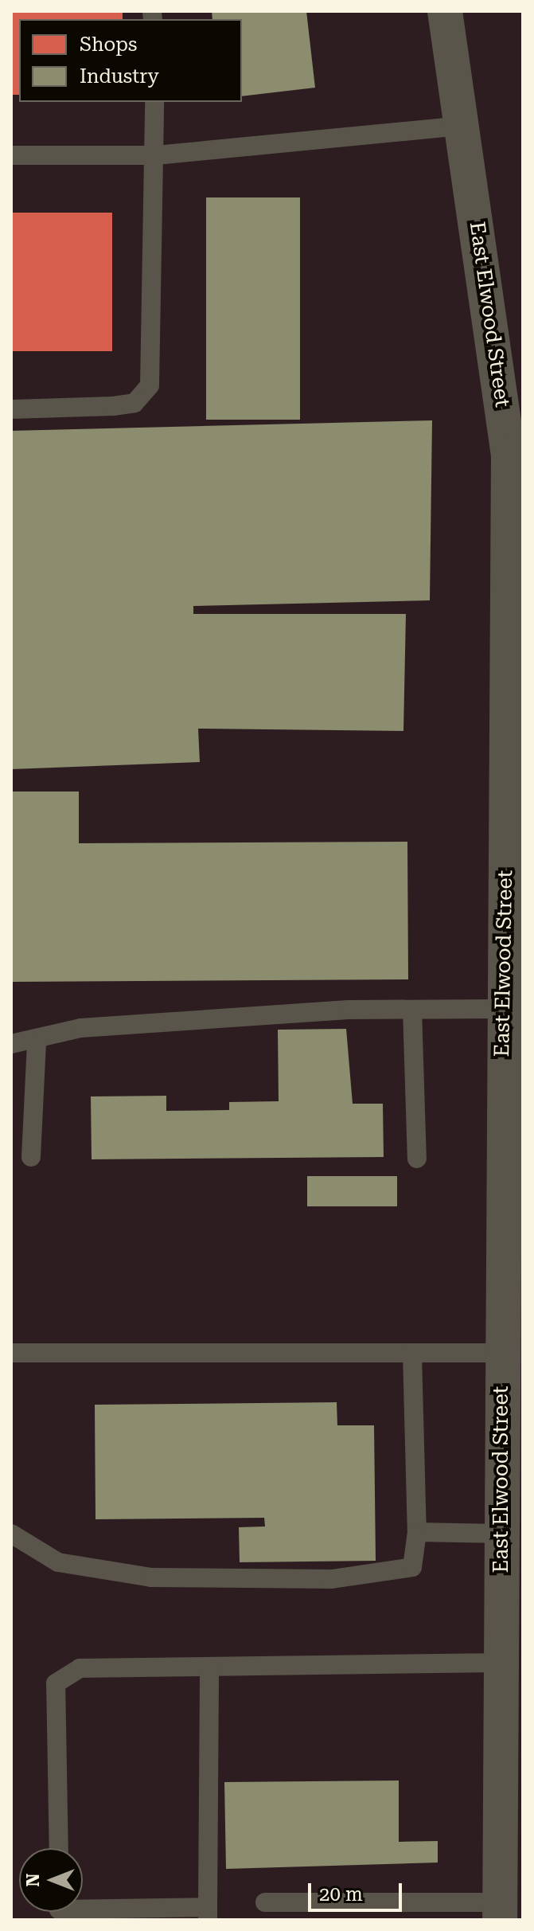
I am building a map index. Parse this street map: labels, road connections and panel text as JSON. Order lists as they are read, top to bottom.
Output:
{
  "streets": {
    "street": ["East Elwood Street"]
  },
  "legend": ["Shops", "Industry"],
  "scale_bar": "20 m",
  "north": "left"
}
